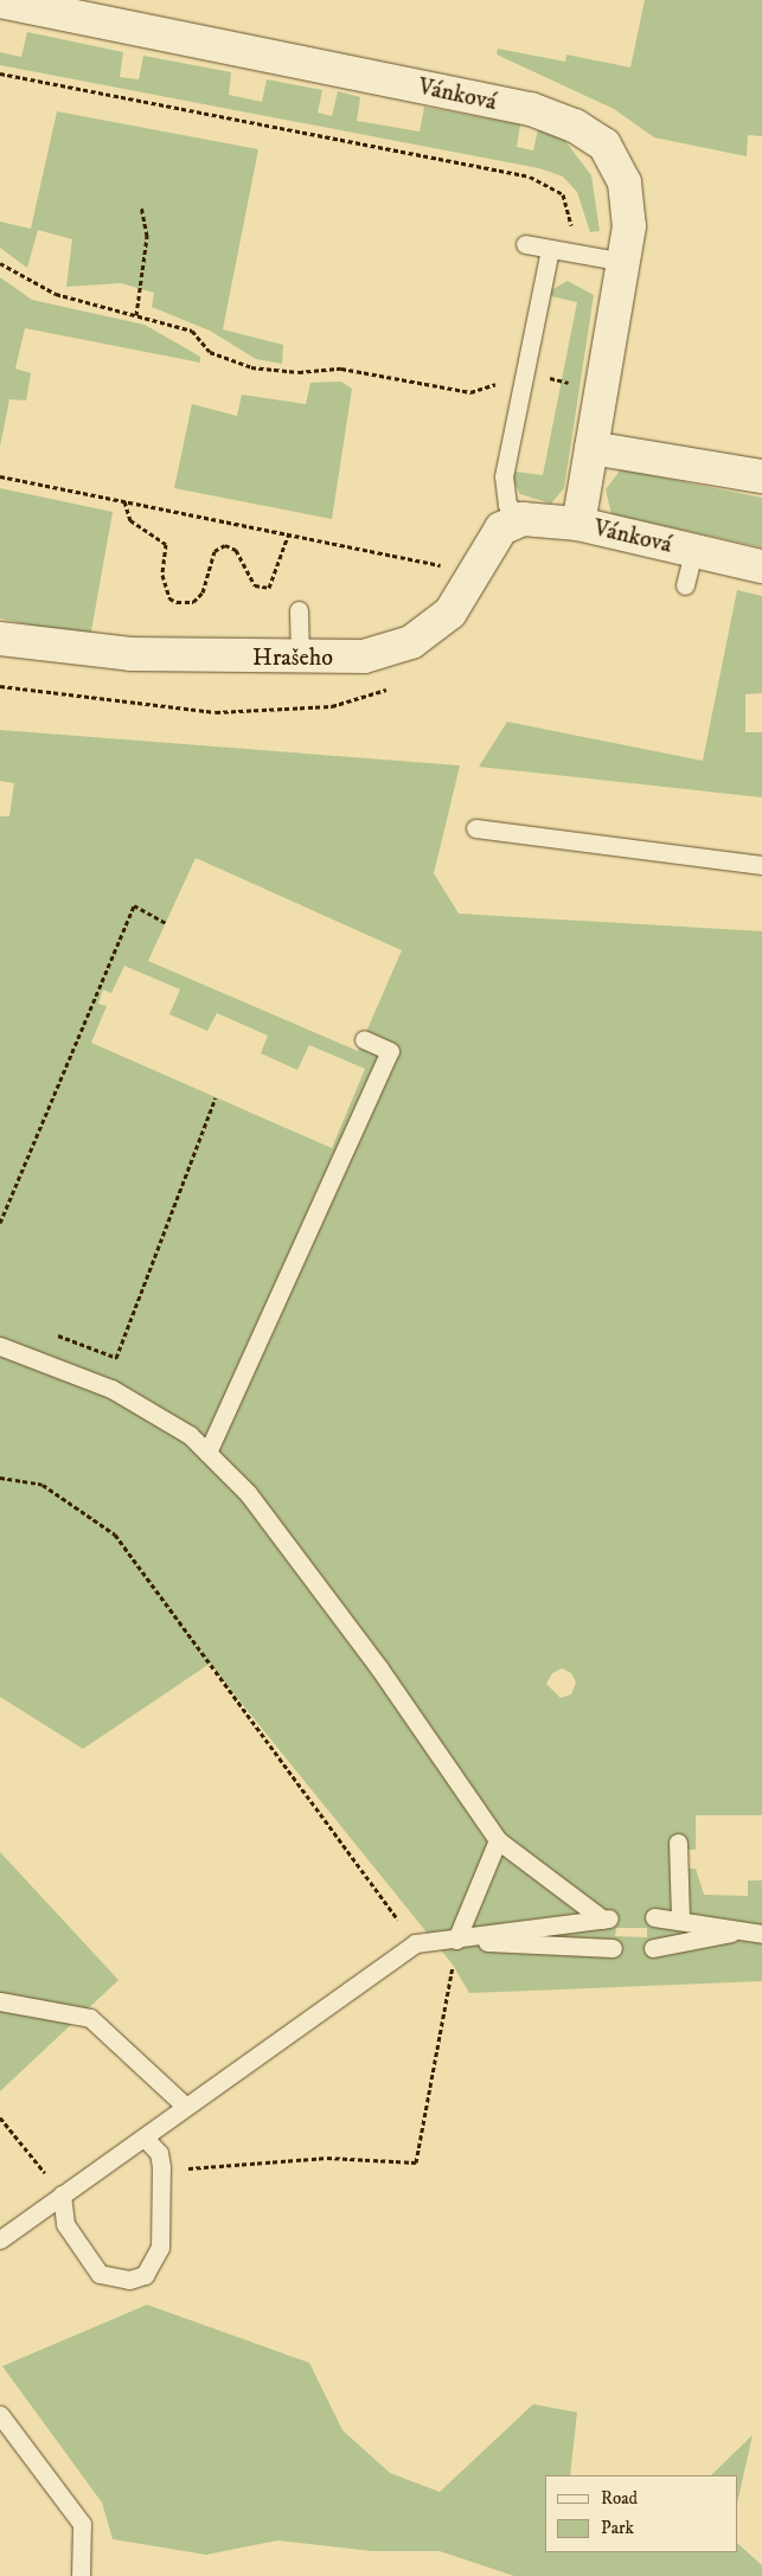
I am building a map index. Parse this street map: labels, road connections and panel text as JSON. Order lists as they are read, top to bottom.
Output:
{
  "streets": {
    "street": ["Vánková", "Hrašeho"]
  },
  "legend": ["Road", "Park"]
}
